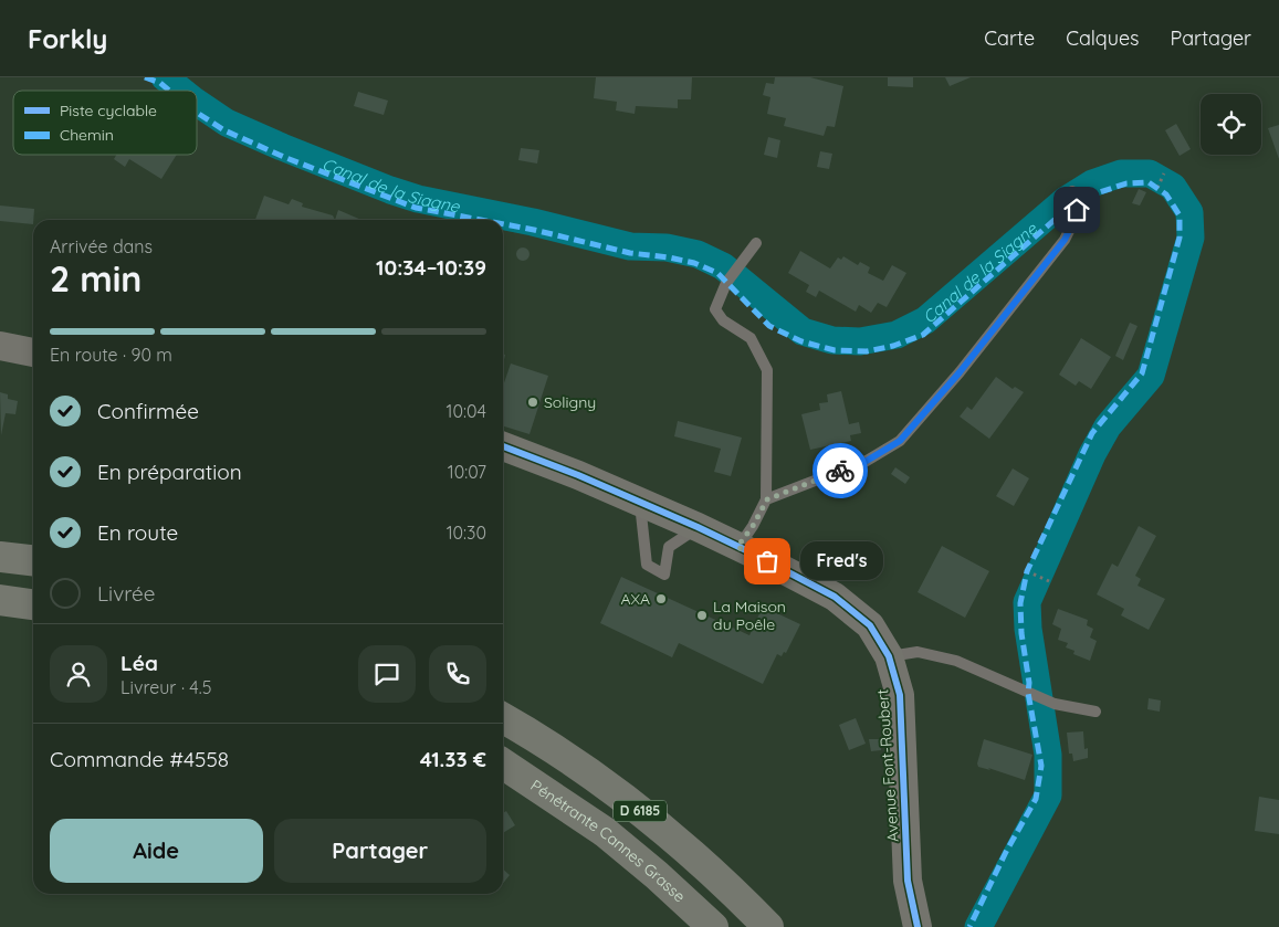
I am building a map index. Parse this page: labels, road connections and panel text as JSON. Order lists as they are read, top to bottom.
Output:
{
  "streets": {
    "highway": ["D 6185", "Pénétrante Cannes Grasse"],
    "main road": ["Avenue Font-Roubert"]
  },
  "water": ["Canal de la Siagne"],
  "places": [
    "Soligny",
    "Fred's",
    "AXA",
    "La Maison du Poêle"
  ],
  "legend": ["Piste cyclable", "Chemin"],
  "page": {
    "header": "Forkly",
    "nav": ["Carte", "Calques", "Partager"],
    "heading": ["2 min", "Arrivée dans", "10:34–10:39"],
    "panel": [
      "Léa",
      "Livreur · 4.5",
      "Commande #4558",
      "41.33 €"
    ],
    "bar": "En route · 90 m",
    "list": [
      ["Confirmée", "10:04"],
      ["En préparation", "10:07"],
      ["En route", "10:30"],
      "Livrée"
    ],
    "bubble": "Fred's",
    "buttons": ["Aide", "Partager"]
  }
}
